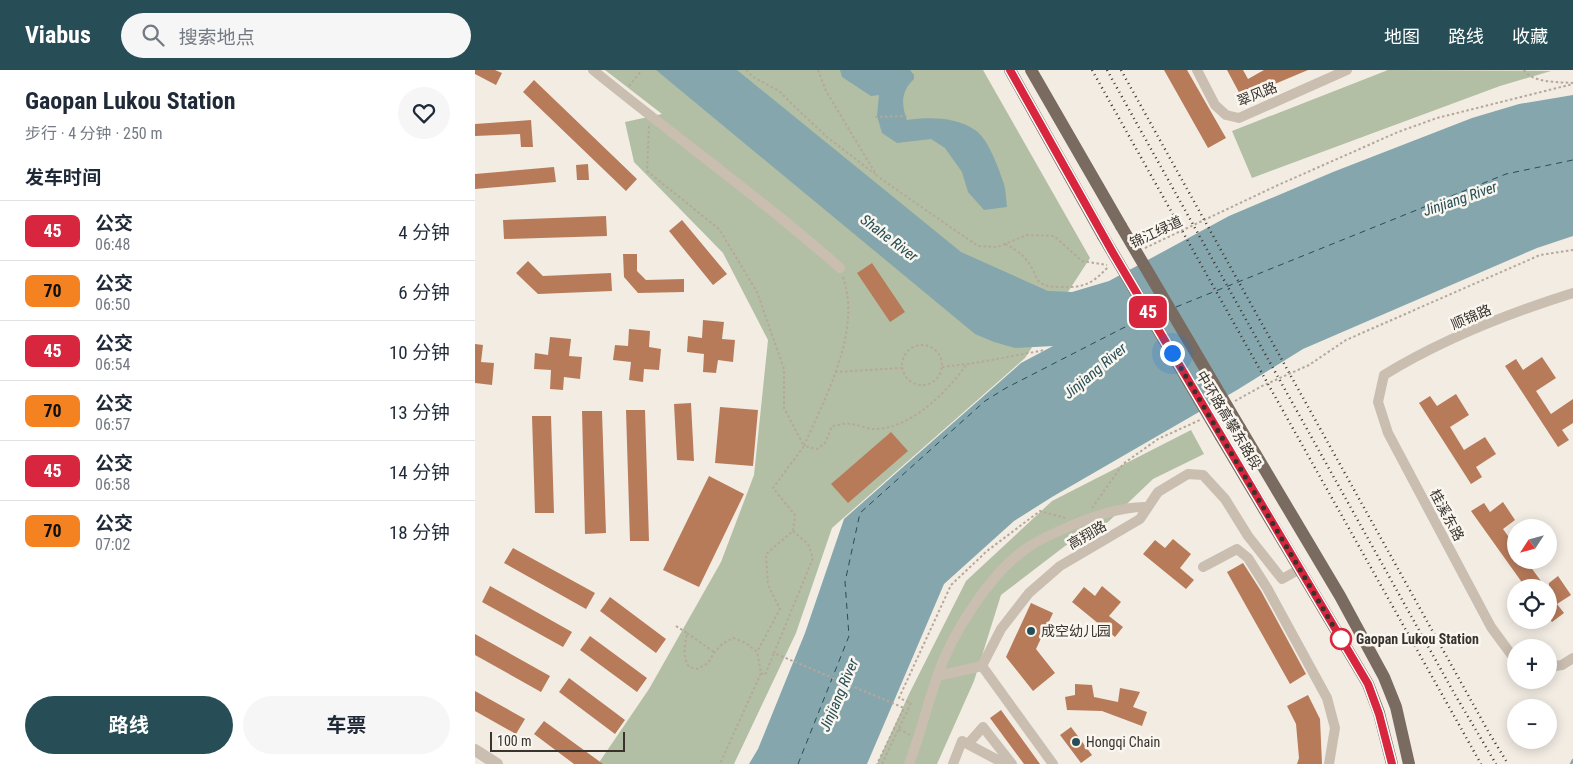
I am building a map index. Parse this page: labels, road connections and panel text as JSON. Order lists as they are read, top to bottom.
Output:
{
  "streets": {
    "main road": ["中环路高攀东路段"],
    "street": [
      "翠风路",
      "顺锦路",
      "桂溪东路",
      "高翔路"
    ],
    "path": ["锦江绿道"]
  },
  "crossings": [
    ["顺锦路", "桂溪东路"],
    ["中环路高攀东路段", "高翔路"]
  ],
  "water": ["Jinjiang River", "Shahe River"],
  "places": ["成空幼儿园", "Gaopan Lukou Station", "Hongqi Chain"],
  "lines": ["bus line 45"],
  "scale_bar": "100 m",
  "north": "bottom left",
  "page": {
    "header": "Viabus",
    "search": "搜索地点",
    "nav": ["地图", "路线", "收藏"],
    "heading": [
      ["Gaopan Lukou Station", "步行 · 4 分钟 · 250 m"],
      "发车时间"
    ],
    "on_map": "45",
    "list": [
      {
        "mark": "45",
        "name": "公交",
        "note": "06:48",
        "value": "4 分钟"
      },
      {
        "mark": "70",
        "name": "公交",
        "note": "06:50",
        "value": "6 分钟"
      },
      {
        "mark": "45",
        "name": "公交",
        "note": "06:54",
        "value": "10 分钟"
      },
      {
        "mark": "70",
        "name": "公交",
        "note": "06:57",
        "value": "13 分钟"
      },
      {
        "mark": "45",
        "name": "公交",
        "note": "06:58",
        "value": "14 分钟"
      },
      {
        "mark": "70",
        "name": "公交",
        "note": "07:02",
        "value": "18 分钟"
      }
    ],
    "map_buttons": ["+", "−"],
    "buttons": ["路线", "车票"],
    "scale": "100 m"
  }
}
